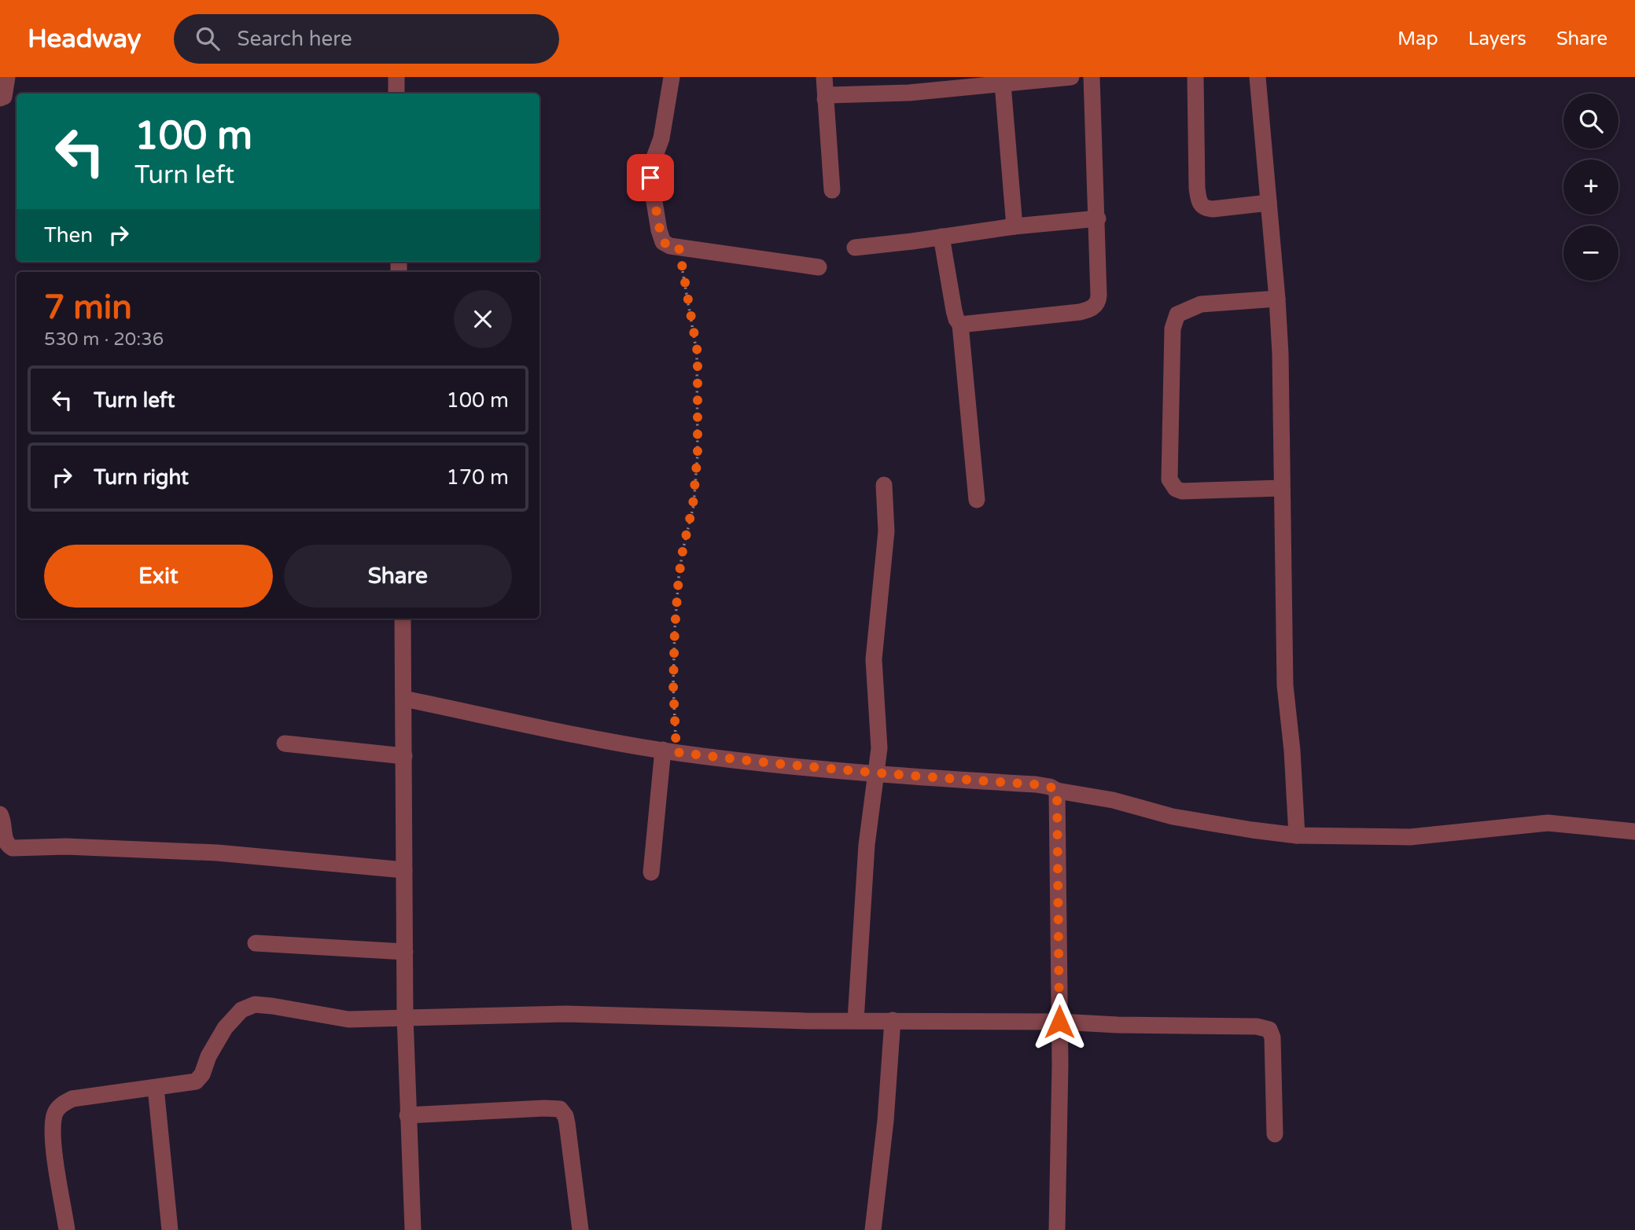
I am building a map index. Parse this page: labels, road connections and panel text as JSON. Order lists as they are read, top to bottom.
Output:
{
  "page": {
    "header": "Headway",
    "search": "Search here",
    "nav": ["Map", "Layers", "Share"],
    "map_buttons": ["+", "−"],
    "turn": ["100 m", "Turn left"],
    "then": "Then",
    "heading": ["7 min", "530 m · 20:36"],
    "list": [
      {
        "name": "Turn left",
        "value": "100 m"
      },
      {
        "name": "Turn right",
        "value": "170 m"
      }
    ],
    "buttons": ["Exit", "Share"]
  }
}
